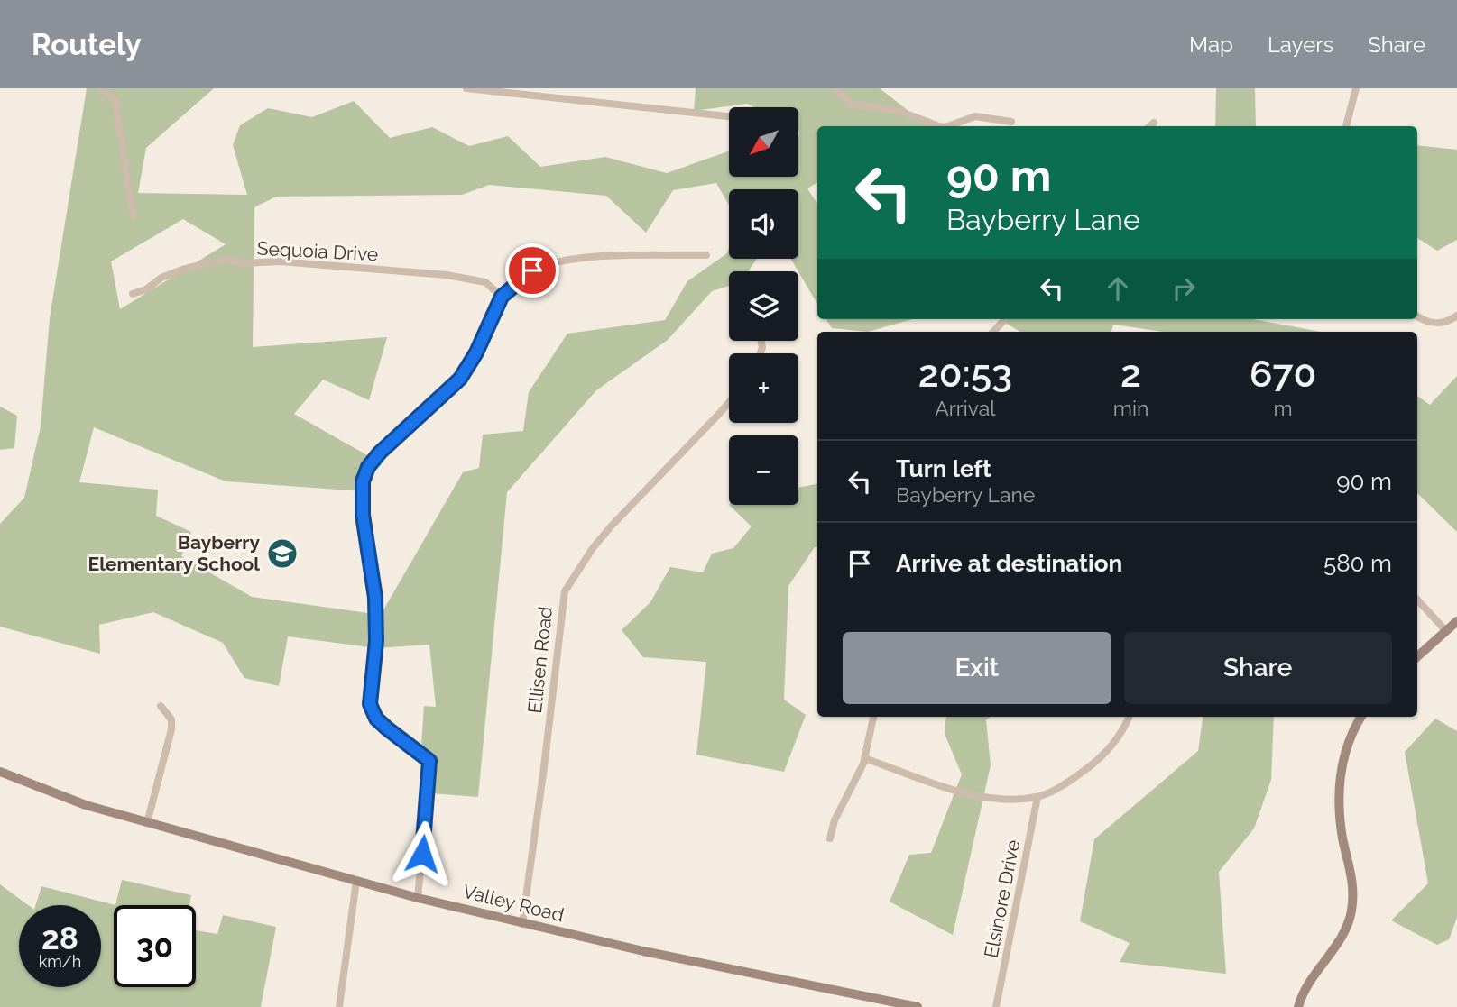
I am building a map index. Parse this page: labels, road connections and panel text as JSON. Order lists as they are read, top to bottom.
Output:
{
  "streets": {
    "main road": ["Valley Road"],
    "street": ["Sequoia Drive", "Ellisen Road", "Elsinore Drive"]
  },
  "crossings": [
    ["Ellisen Road", "Valley Road"]
  ],
  "places": {
    "school or university": ["Bayberry Elementary School"]
  },
  "north": "bottom left",
  "page": {
    "header": "Routely",
    "nav": ["Map", "Layers", "Share"],
    "map_buttons": ["+", "−"],
    "turn": ["90 m", "Bayberry Lane"],
    "eta": [
      "20:53",
      "Arrival",
      "2",
      "min",
      "670",
      "m"
    ],
    "list": [
      {
        "name": "Turn left",
        "note": "Bayberry Lane",
        "value": "90 m"
      },
      {
        "name": "Arrive at destination",
        "value": "580 m"
      }
    ],
    "buttons": ["Exit", "Share"],
    "speed": "28 km/h",
    "limit": "30"
  }
}
